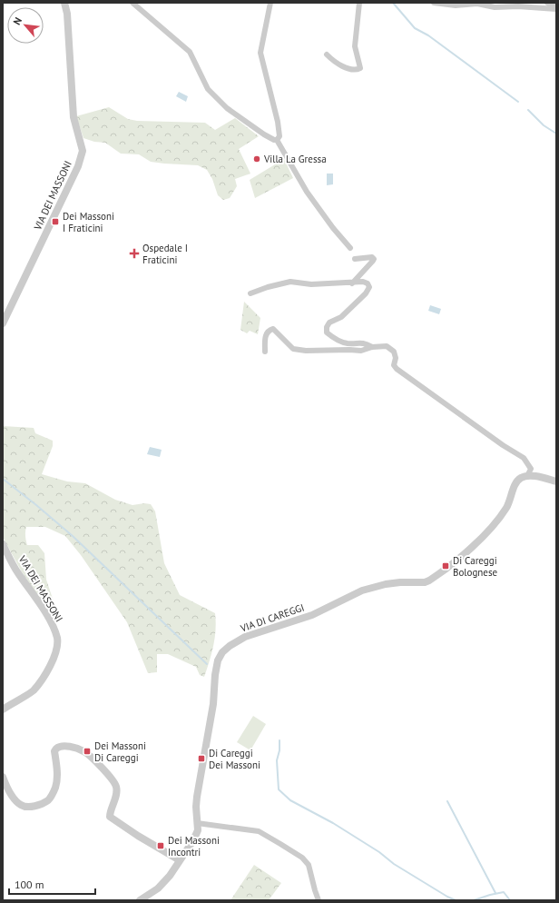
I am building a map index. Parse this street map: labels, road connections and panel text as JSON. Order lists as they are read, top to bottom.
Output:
{
  "streets": {
    "street": ["VIA DEI MASSONI", "VIA DI CAREGGI"]
  },
  "places": {
    "other": ["Villa La Gressa"],
    "transit": [
      "Dei Massoni I Fraticini",
      "Di Careggi Bolognese",
      "Dei Massoni Di Careggi",
      "Di Careggi Dei Massoni",
      "Dei Massoni Incontri"
    ],
    "health": ["Ospedale I Fraticini"]
  },
  "scale_bar": "100 m",
  "north": "top left"
}
